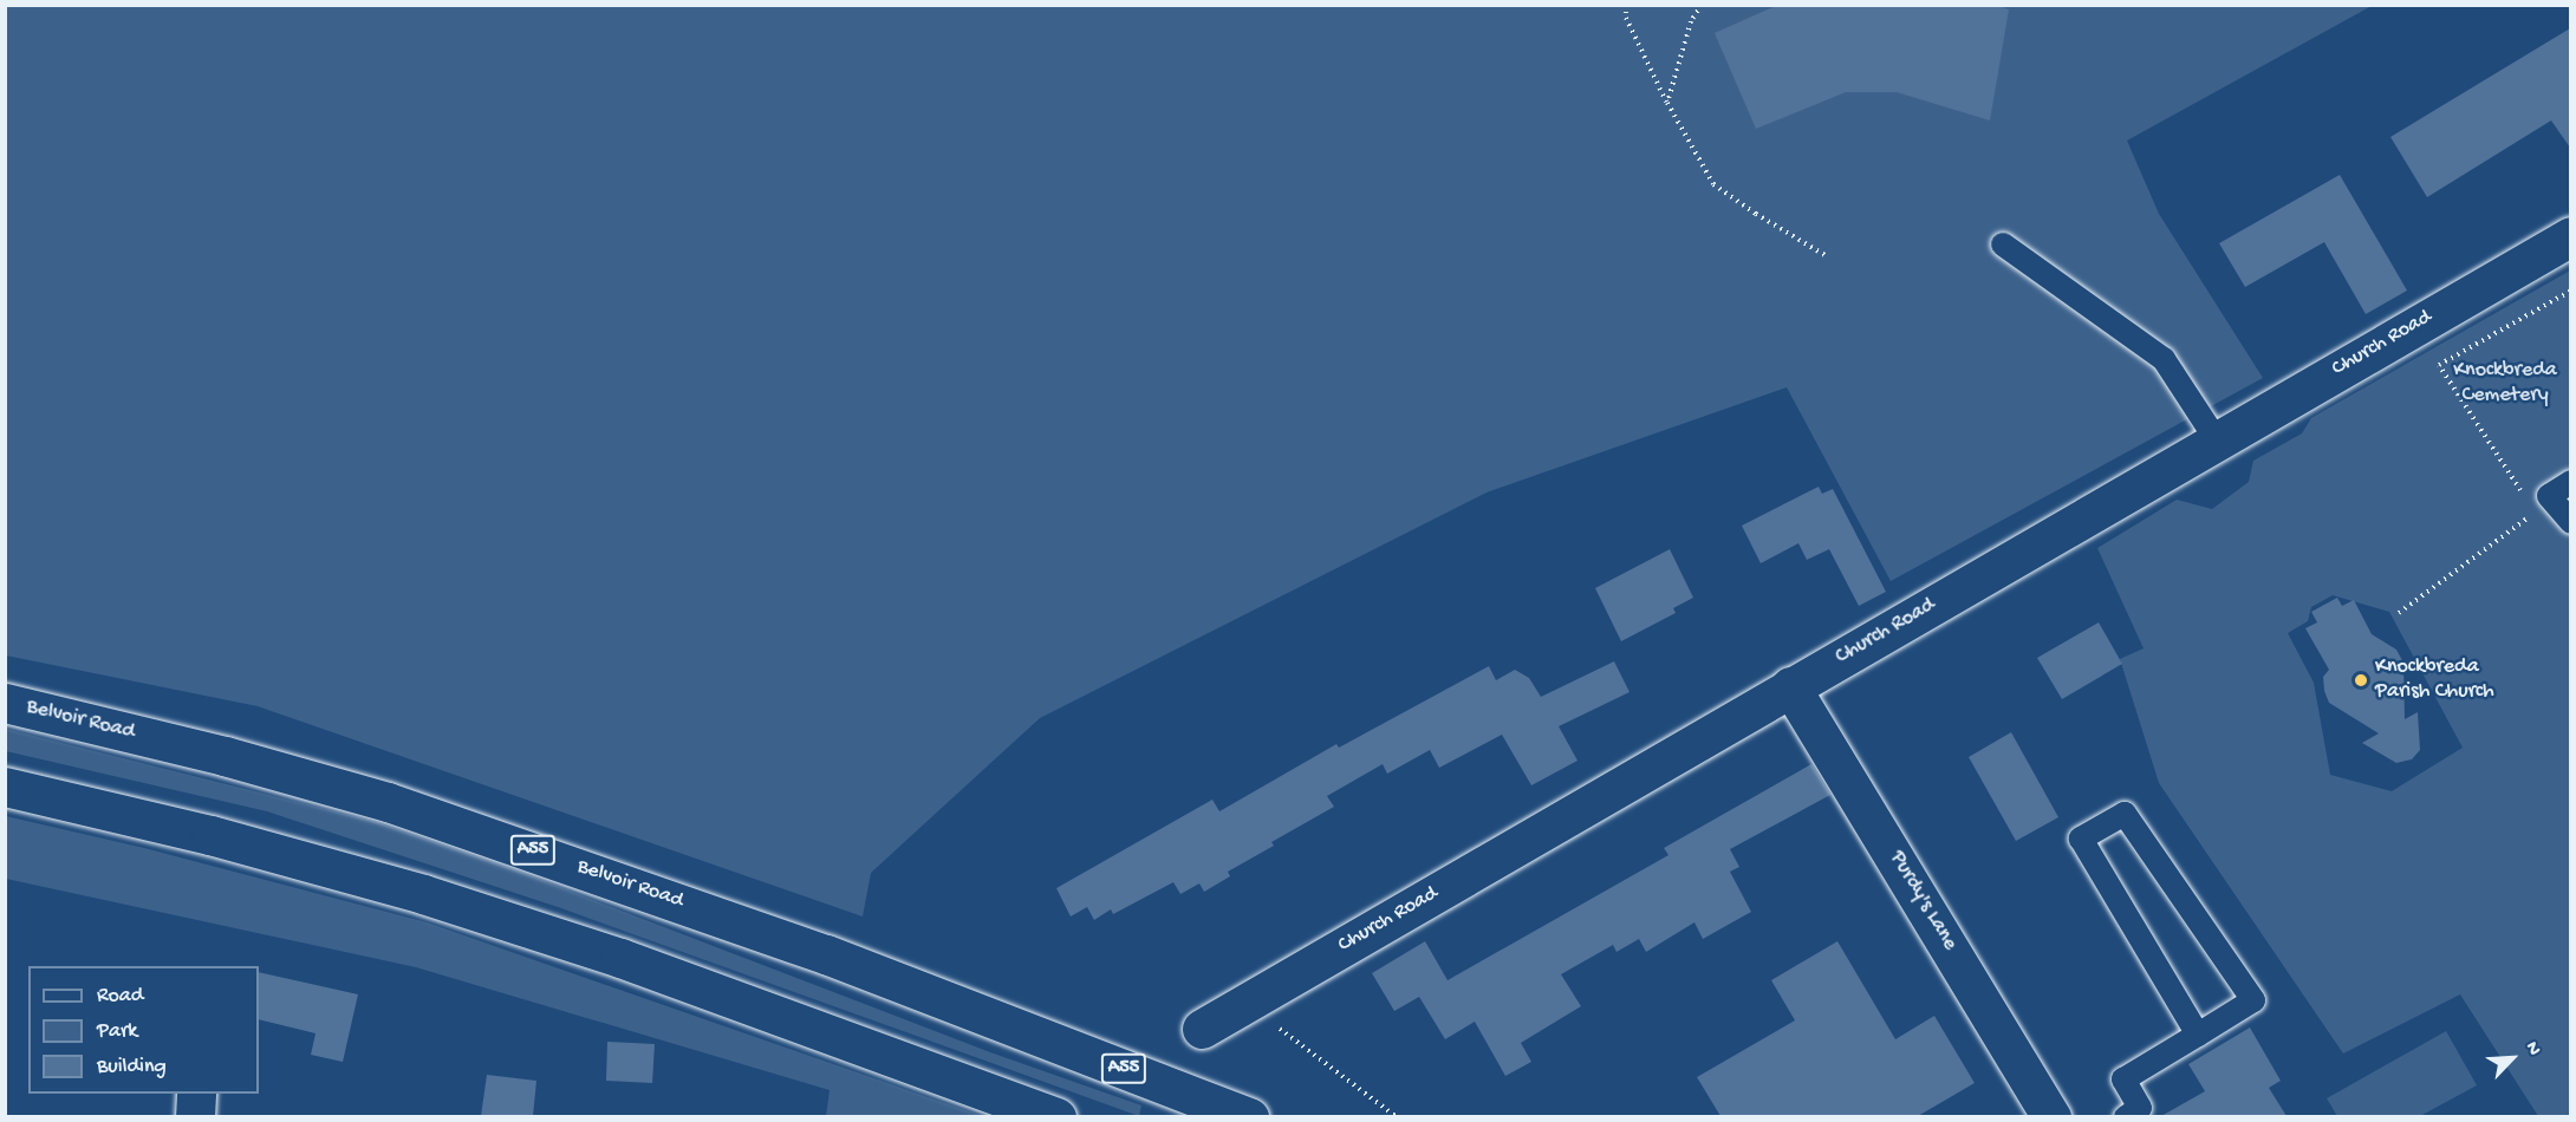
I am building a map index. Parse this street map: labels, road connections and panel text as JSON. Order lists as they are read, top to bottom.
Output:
{
  "streets": {
    "main road": [
      "Church Road",
      "Belvoir Road",
      "A55",
      "Purdy's Lane"
    ]
  },
  "crossings": [
    ["Church Road", "Purdy's Lane"]
  ],
  "parks": ["Knockbreda Cemetery"],
  "places": ["Knockbreda Parish Church"],
  "legend": ["Road", "Park", "Building"],
  "north": "top right"
}
